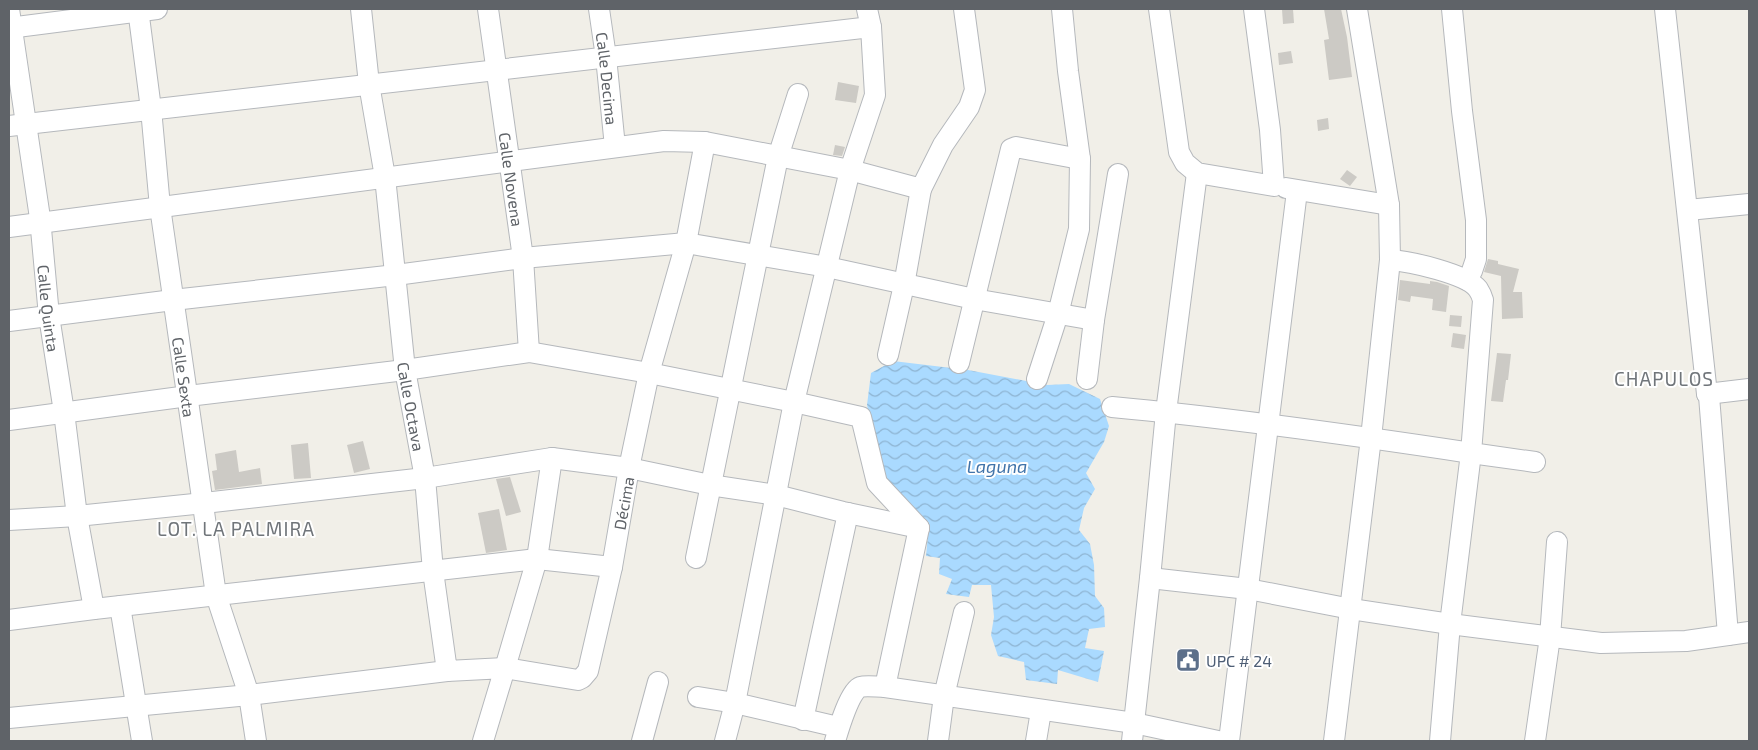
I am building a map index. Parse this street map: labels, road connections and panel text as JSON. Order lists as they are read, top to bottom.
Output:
{
  "streets": {
    "street": [
      "Calle Decima",
      "Calle Novena",
      "Calle Quinta",
      "Calle Sexta",
      "Calle Octava",
      "Décima"
    ]
  },
  "districts": ["CHAPULOS", "LOT. LA PALMIRA"],
  "water": ["Laguna"],
  "places": {
    "public building": ["UPC # 24"]
  }
}
